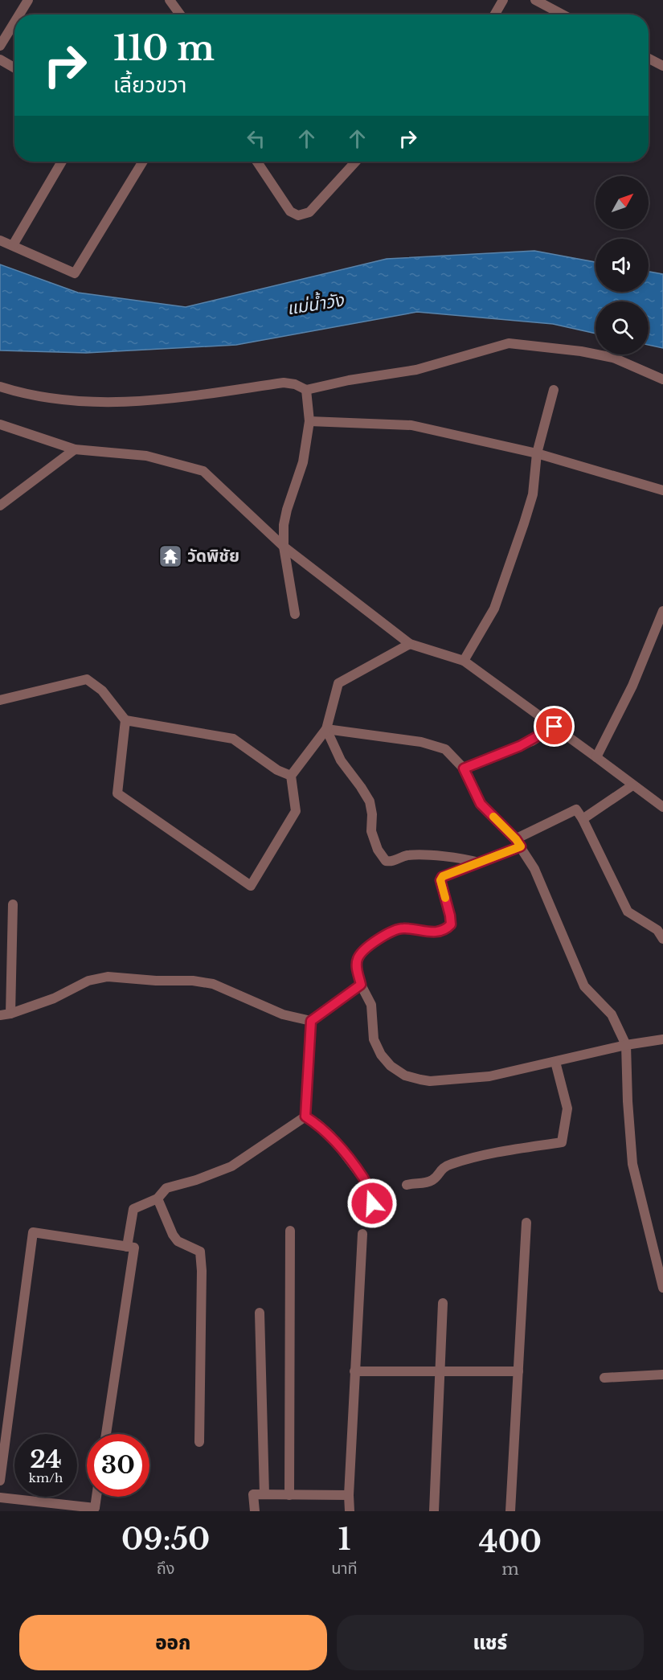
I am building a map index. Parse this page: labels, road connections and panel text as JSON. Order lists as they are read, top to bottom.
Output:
{
  "water": ["แม่น้ำวัง"],
  "places": {
    "temple": ["วัดพิชัย"]
  },
  "north": "top right",
  "page": {
    "turn": ["110 m", "เลี้ยวขวา"],
    "speed": "24 km/h",
    "limit": "30",
    "eta": [
      "09:50",
      "ถึง",
      "1",
      "นาที",
      "400",
      "m"
    ],
    "buttons": ["ออก", "แชร์"]
  }
}
